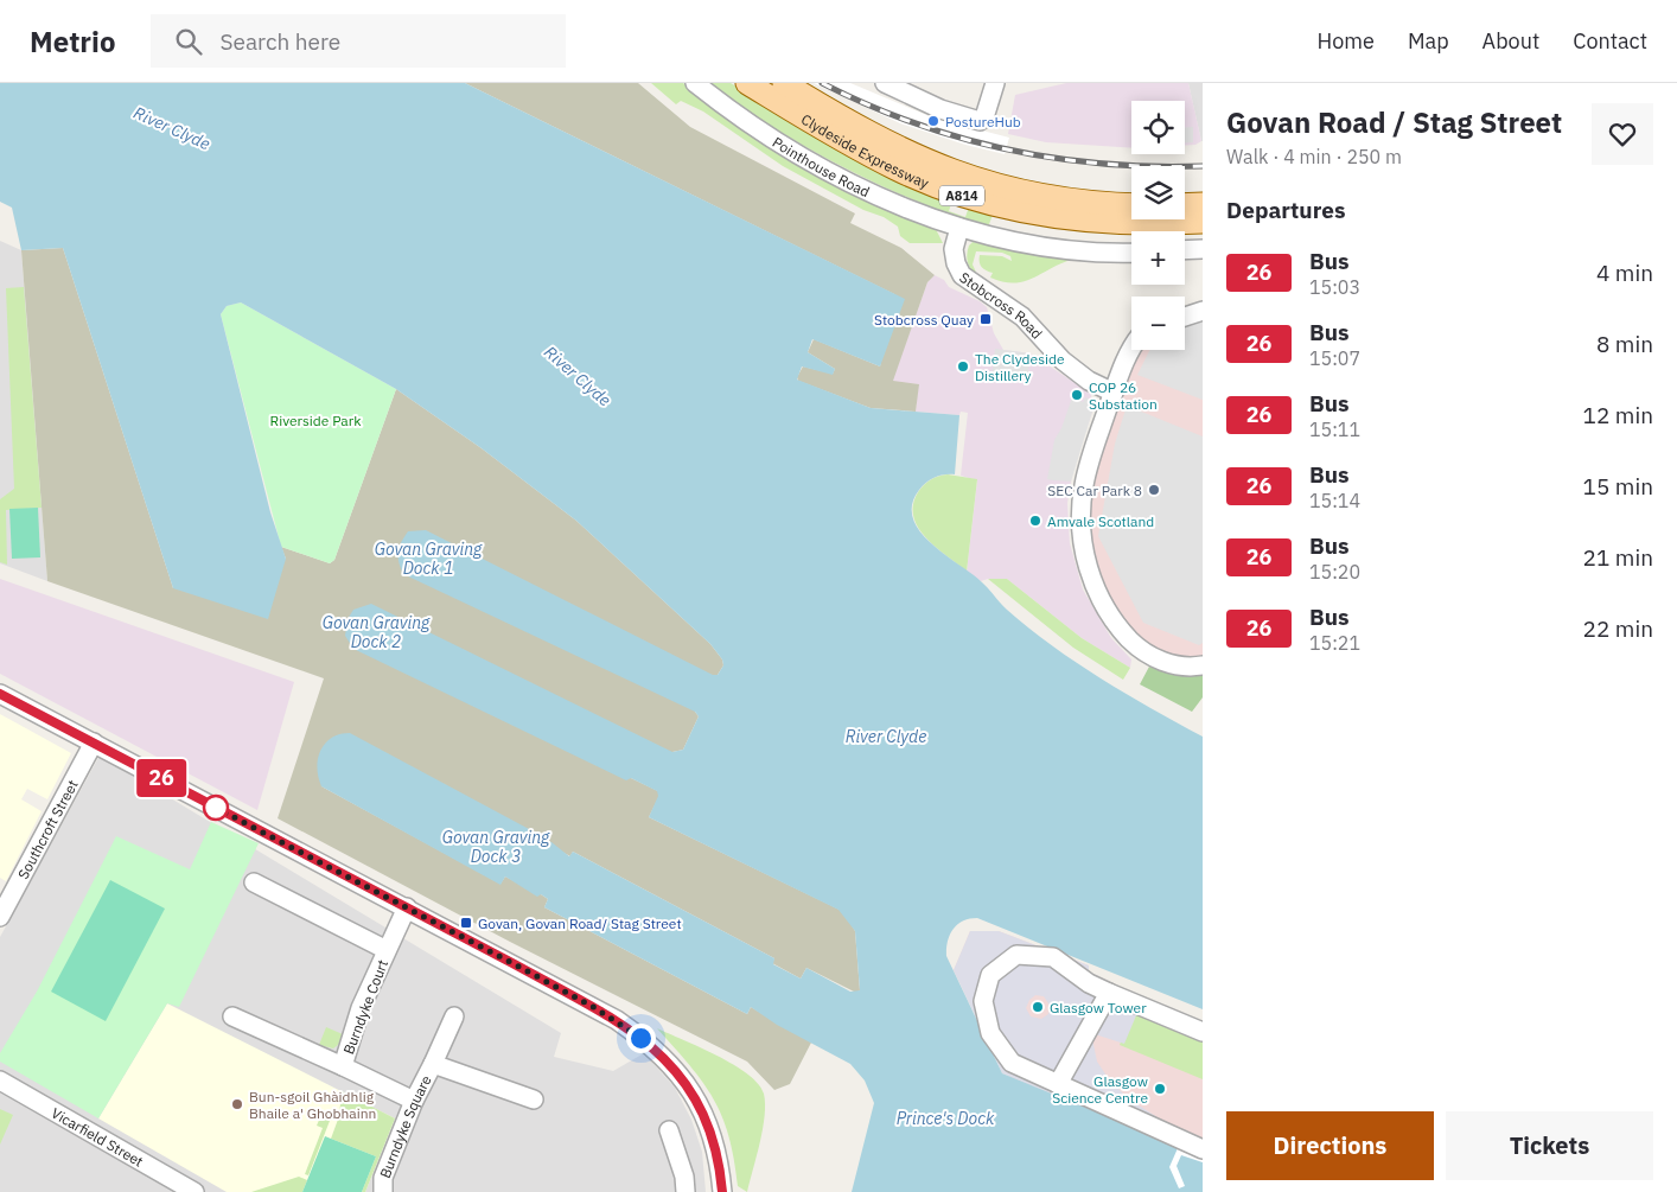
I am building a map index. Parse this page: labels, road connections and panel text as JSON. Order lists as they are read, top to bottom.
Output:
{
  "streets": {
    "main road": ["Clydeside Expressway", "A814"],
    "street": [
      "Pointhouse Road",
      "Stobcross Road",
      "Southcroft Street",
      "Burndyke Court",
      "Burndyke Square",
      "Vicarfield Street"
    ]
  },
  "crossings": [
    ["Pointhouse Road", "Stobcross Road"],
    ["Burndyke Court", "Burndyke Square"]
  ],
  "water": [
    "River Clyde",
    "Govan Graving Dock 1",
    "Govan Graving Dock 2",
    "Govan Graving Dock 3",
    "Prince's Dock"
  ],
  "parks": ["Riverside Park"],
  "places": {
    "other": [
      "PostureHub",
      "The Clydeside Distillery",
      "COP 26 Substation",
      "SEC Car Park 8",
      "Amvale Scotland",
      "Glasgow Tower",
      "Glasgow Science Centre",
      "Bun-sgoil Ghàidhlig Bhaile a' Ghobhainn"
    ],
    "transit": ["Stobcross Quay", "Govan, Govan Road/ Stag Street"]
  },
  "lines": ["bus line 26"],
  "page": {
    "header": "Metrio",
    "search": "Search here",
    "nav": [
      "Home",
      "Map",
      "About",
      "Contact"
    ],
    "on_map": "26",
    "heading": [
      ["Govan Road / Stag Street", "Walk · 4 min · 250 m"],
      "Departures"
    ],
    "map_buttons": ["+", "−"],
    "list": [
      {
        "mark": "26",
        "name": "Bus",
        "note": "15:03",
        "value": "4 min"
      },
      {
        "mark": "26",
        "name": "Bus",
        "note": "15:07",
        "value": "8 min"
      },
      {
        "mark": "26",
        "name": "Bus",
        "note": "15:11",
        "value": "12 min"
      },
      {
        "mark": "26",
        "name": "Bus",
        "note": "15:14",
        "value": "15 min"
      },
      {
        "mark": "26",
        "name": "Bus",
        "note": "15:20",
        "value": "21 min"
      },
      {
        "mark": "26",
        "name": "Bus",
        "note": "15:21",
        "value": "22 min"
      }
    ],
    "buttons": ["Directions", "Tickets"]
  }
}
